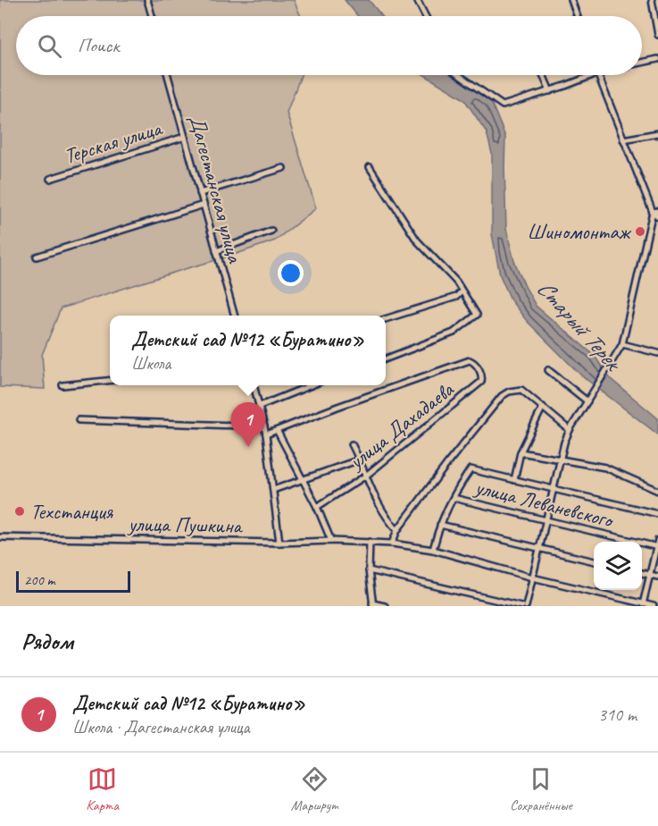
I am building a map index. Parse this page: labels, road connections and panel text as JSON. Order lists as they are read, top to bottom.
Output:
{
  "streets": {
    "street": [
      "Терская улица",
      "Дагестанская улица",
      "улица Дахадаева",
      "улица Леваневского",
      "улица Пушкина"
    ]
  },
  "crossings": [
    ["Терская улица", "Дагестанская улица"]
  ],
  "water": ["Старый Терек"],
  "places": ["Шиномонтаж", "Техстанция"],
  "scale_bar": "200 m",
  "page": {
    "search": "Поиск",
    "popup": ["Детский сад №12 «Буратино»", "Школа"],
    "pins": "1",
    "scale": "200 m",
    "heading": "Рядом",
    "list": [
      {
        "mark": "1",
        "name": "Детский сад №12 «Буратино»",
        "note": "Школа · Дагестанская улица",
        "value": "310 m"
      }
    ],
    "nav": ["Карта", "Маршрут", "Сохранённые"]
  }
}
